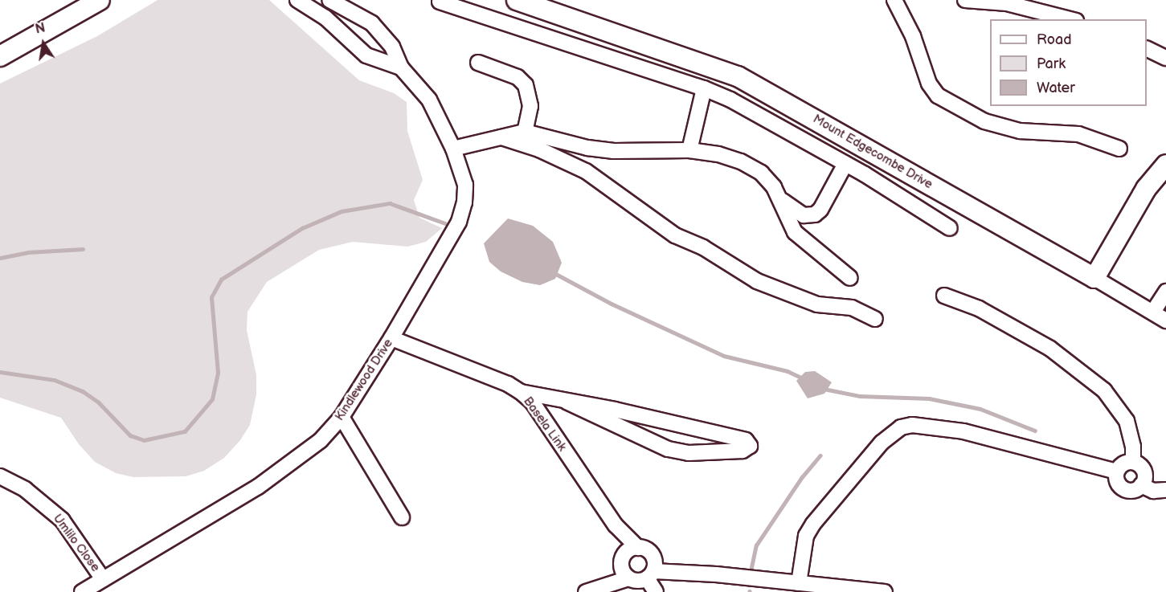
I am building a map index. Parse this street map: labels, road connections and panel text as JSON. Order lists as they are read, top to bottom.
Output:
{
  "streets": {
    "street": [
      "Mount Edgecombe Drive",
      "Kindlewood Drive",
      "Basela Link",
      "Umlilo Close"
    ]
  },
  "crossings": [
    ["Kindlewood Drive", "Basela Link"],
    ["Kindlewood Drive", "Umlilo Close"]
  ],
  "legend": ["Road", "Park", "Water"],
  "north": "top"
}
